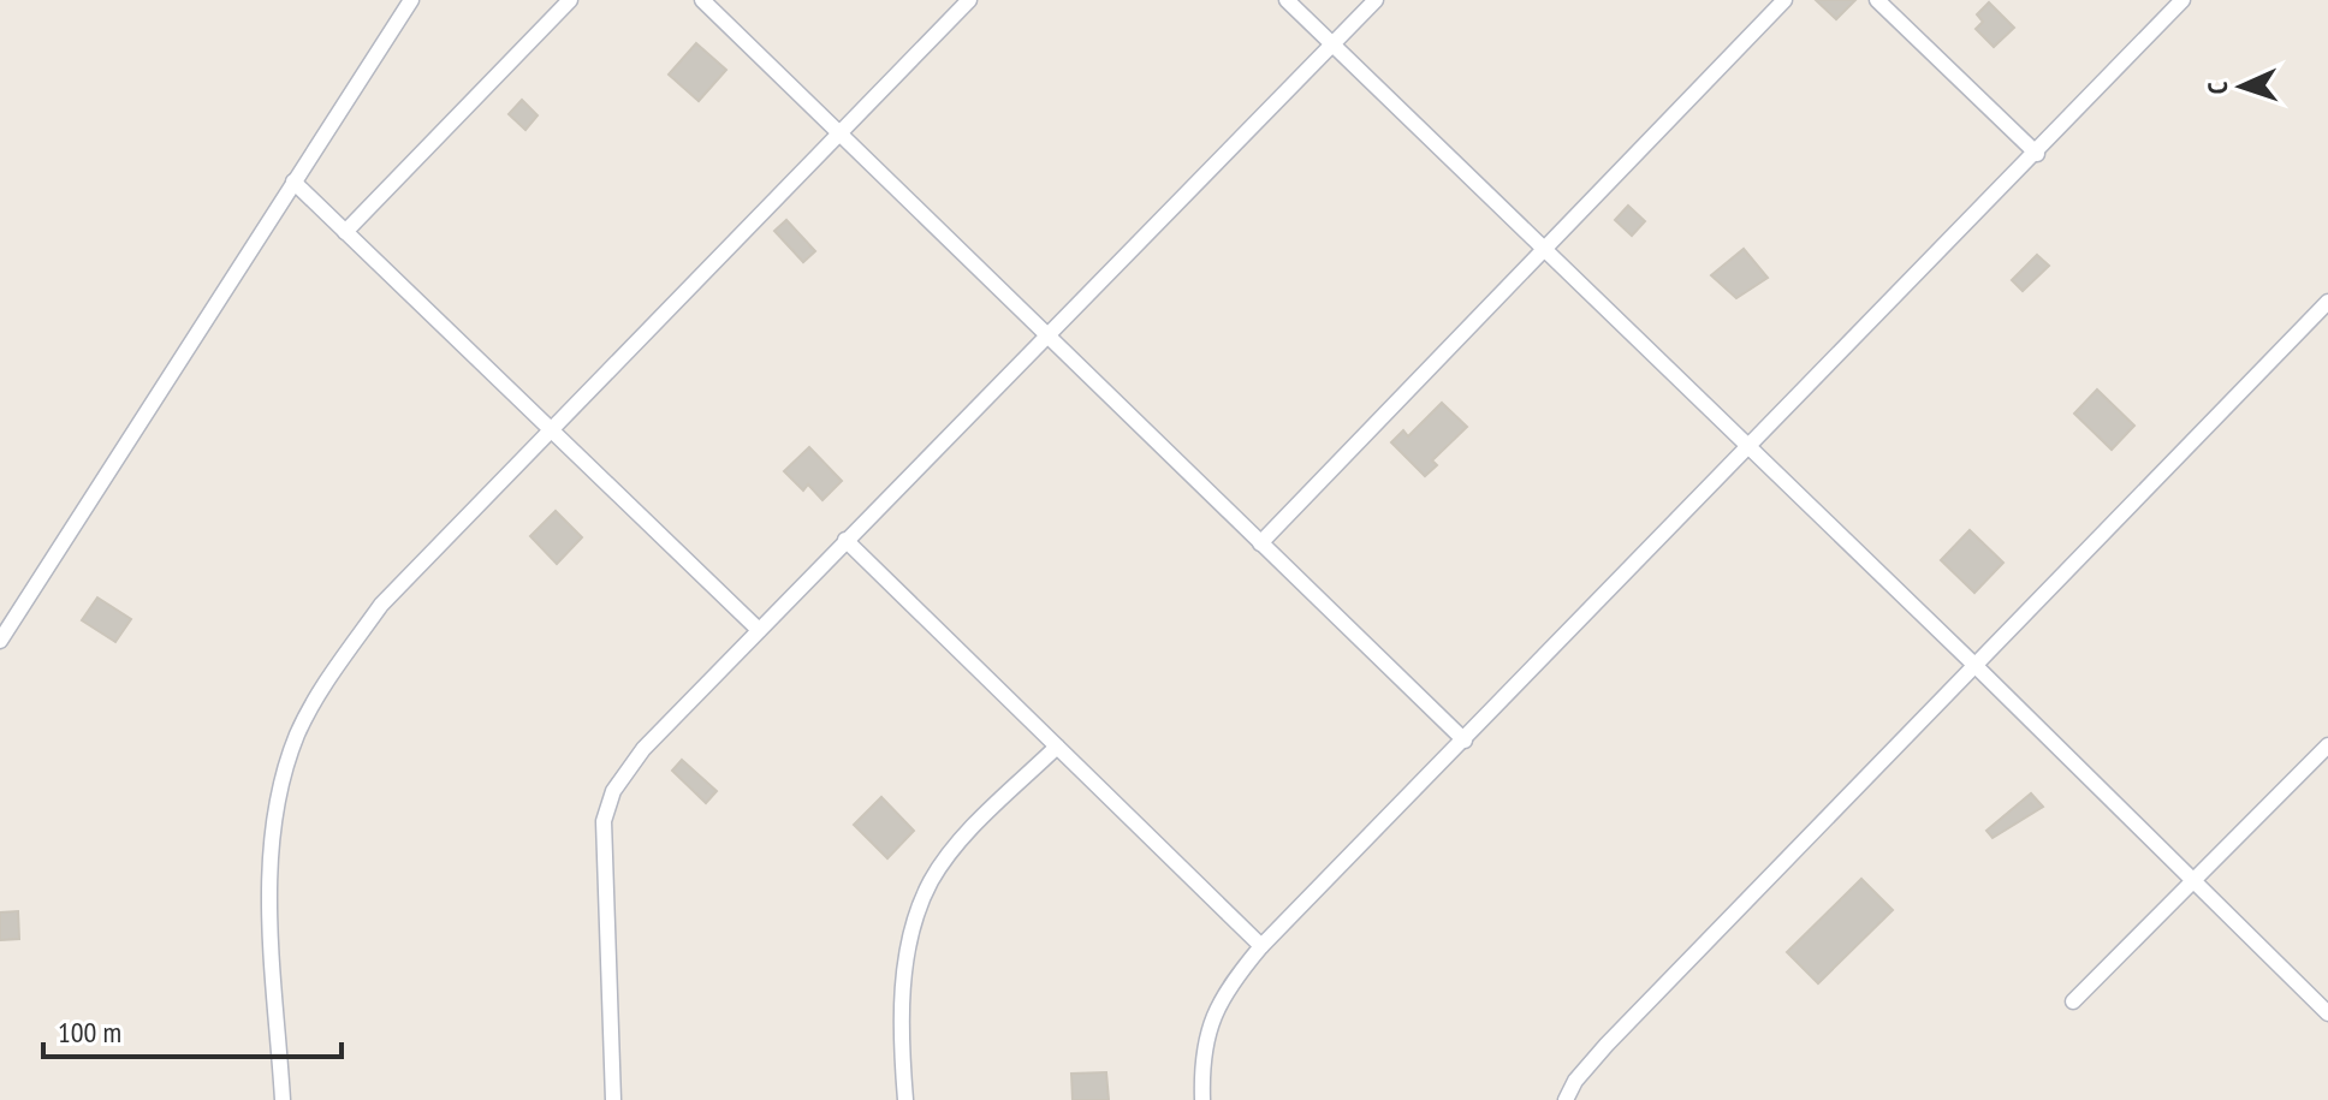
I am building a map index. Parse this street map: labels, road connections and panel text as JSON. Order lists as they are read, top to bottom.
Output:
{
  "scale_bar": "100 m",
  "north": "left"
}
